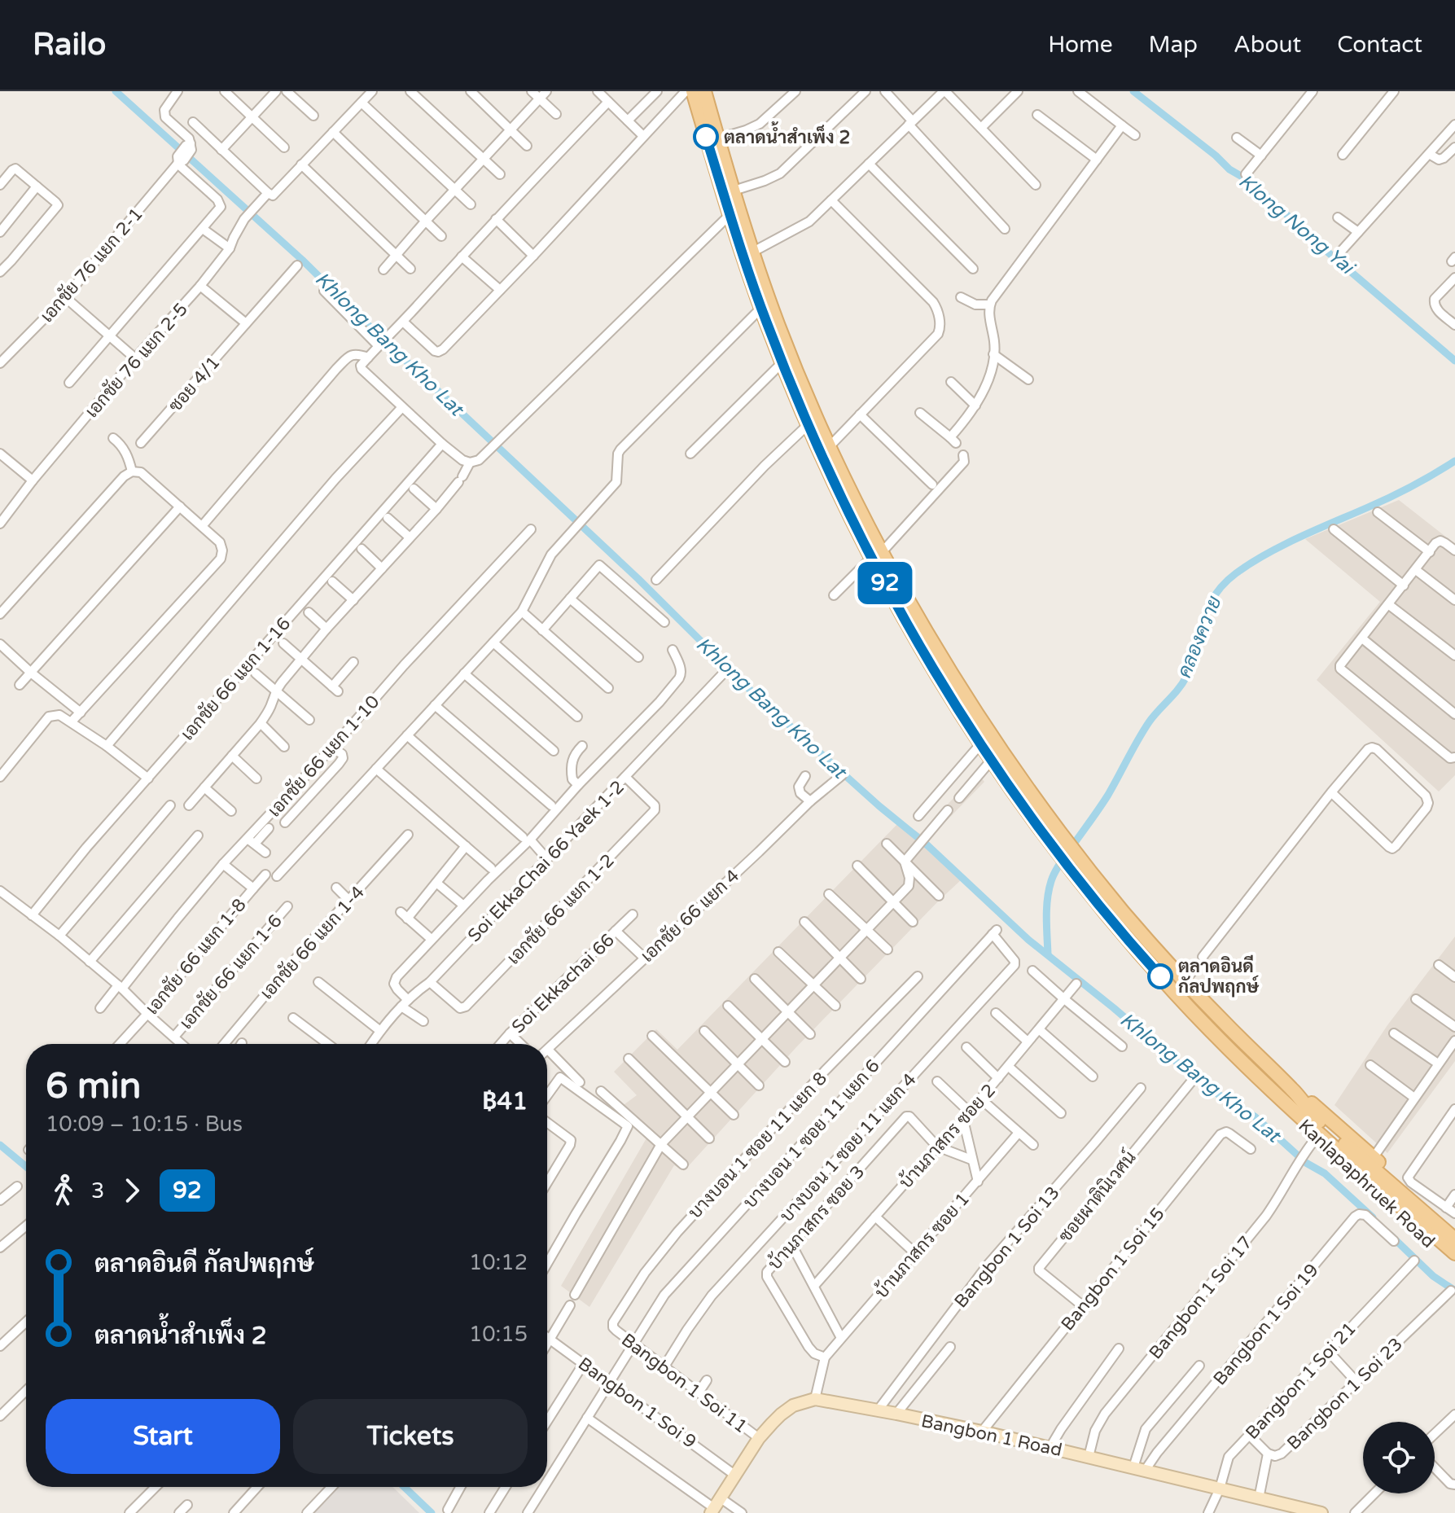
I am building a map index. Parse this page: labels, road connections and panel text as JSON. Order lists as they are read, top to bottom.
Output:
{
  "streets": {
    "main road": ["Kanlapaphruek Road", "Bangbon 1 Road"],
    "street": [
      "เอกชัย 76 แยก 2-1",
      "เอกชัย 76 แยก 2-5",
      "ซอย 4/1",
      "เอกชัย 66 แยก 1-16",
      "เอกชัย 66 แยก 1-10",
      "Soi EkkaChai 66 Yaek 1-2",
      "เอกชัย 66 แยก 1-2",
      "เอกชัย 66 แยก 4",
      "เอกชัย 66 แยก 1-4",
      "เอกชัย 66 แยก 1-8",
      "เอกชัย 66 แยก 1-6",
      "Soi Ekkachai 66",
      "บางบอน 1 ซอย 11 แยก 6",
      "บ้านภาสกร ซอย 2",
      "บางบอน 1 ซอย 11 แยก 8",
      "บางบอน 1 ซอย 11 แยก 4",
      "ซอยผาตินิเวศน์",
      "บ้านภาสกร ซอย 3",
      "บ้านภาสกร ซอย 1",
      "Bangbon 1 Soi 13",
      "Bangbon 1 Soi 15",
      "Bangbon 1 Soi 17",
      "Bangbon 1 Soi 19",
      "Bangbon 1 Soi 21",
      "Bangbon 1 Soi 11",
      "Bangbon 1 Soi 23",
      "Bangbon 1 Soi 9"
    ]
  },
  "crossings": [
    ["เอกชัย 66 แยก 1-10", "เอกชัย 66 แยก 1-8"],
    ["Soi EkkaChai 66 Yaek 1-2", "เอกชัย 66 แยก 1-2"],
    ["บางบอน 1 ซอย 11 แยก 6", "บางบอน 1 ซอย 11 แยก 4"],
    ["บางบอน 1 ซอย 11 แยก 6", "Bangbon 1 Soi 11"],
    ["บางบอน 1 ซอย 11 แยก 6", "Bangbon 1 Soi 9"],
    ["บ้านภาสกร ซอย 2", "บ้านภาสกร ซอย 3"],
    ["บางบอน 1 ซอย 11 แยก 8", "Bangbon 1 Soi 11"],
    ["บางบอน 1 ซอย 11 แยก 4", "Bangbon 1 Soi 11"],
    ["Kanlapaphruek Road", "Bangbon 1 Soi 17"],
    ["ซอยผาตินิเวศน์", "Bangbon 1 Soi 15"],
    ["บ้านภาสกร ซอย 3", "บ้านภาสกร ซอย 1"],
    ["Bangbon 1 Soi 13", "Bangbon 1 Road"],
    ["Bangbon 1 Soi 15", "Bangbon 1 Road"],
    ["Bangbon 1 Soi 17", "Bangbon 1 Road"],
    ["Bangbon 1 Soi 19", "Bangbon 1 Road"],
    ["Bangbon 1 Soi 21", "Bangbon 1 Road"],
    ["Bangbon 1 Soi 23", "Bangbon 1 Road"]
  ],
  "water": ["Klong Nong Yai", "Khlong Bang Kho Lat", "คลองควาย"],
  "places": ["ตลาดน้ำสำเพ็ง 2", "ตลาดอินดี กัลปพฤกษ์"],
  "lines": ["bus line 92"],
  "page": {
    "header": "Railo",
    "nav": [
      "Home",
      "Map",
      "About",
      "Contact"
    ],
    "on_map": "92",
    "heading": ["6 min", "10:09 – 10:15 · Bus", "฿41"],
    "legs": ["3", "92"],
    "list": [
      {
        "name": "ตลาดอินดี กัลปพฤกษ์",
        "value": "10:12"
      },
      {
        "name": "ตลาดน้ำสำเพ็ง 2",
        "value": "10:15"
      }
    ],
    "buttons": ["Start", "Tickets"]
  }
}
